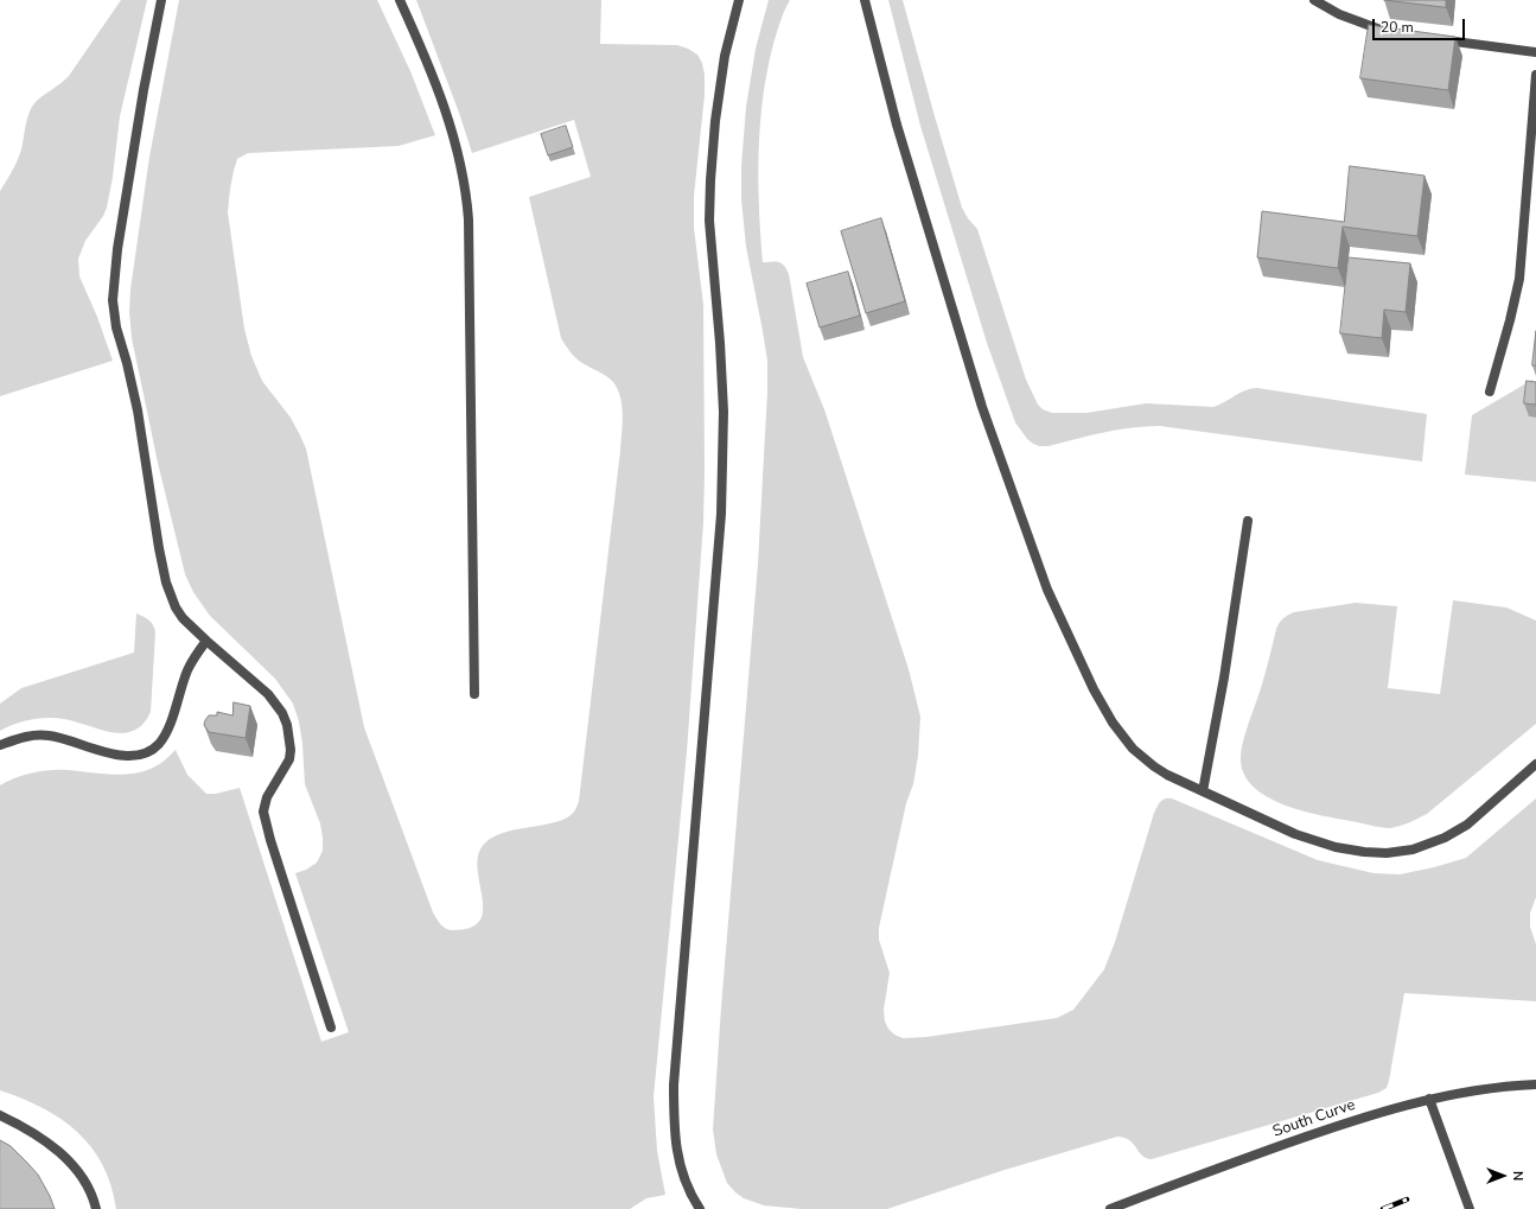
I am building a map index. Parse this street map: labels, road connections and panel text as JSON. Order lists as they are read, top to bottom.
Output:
{
  "streets": {
    "lane": ["South Curve"]
  },
  "scale_bar": "20 m",
  "north": "right"
}
